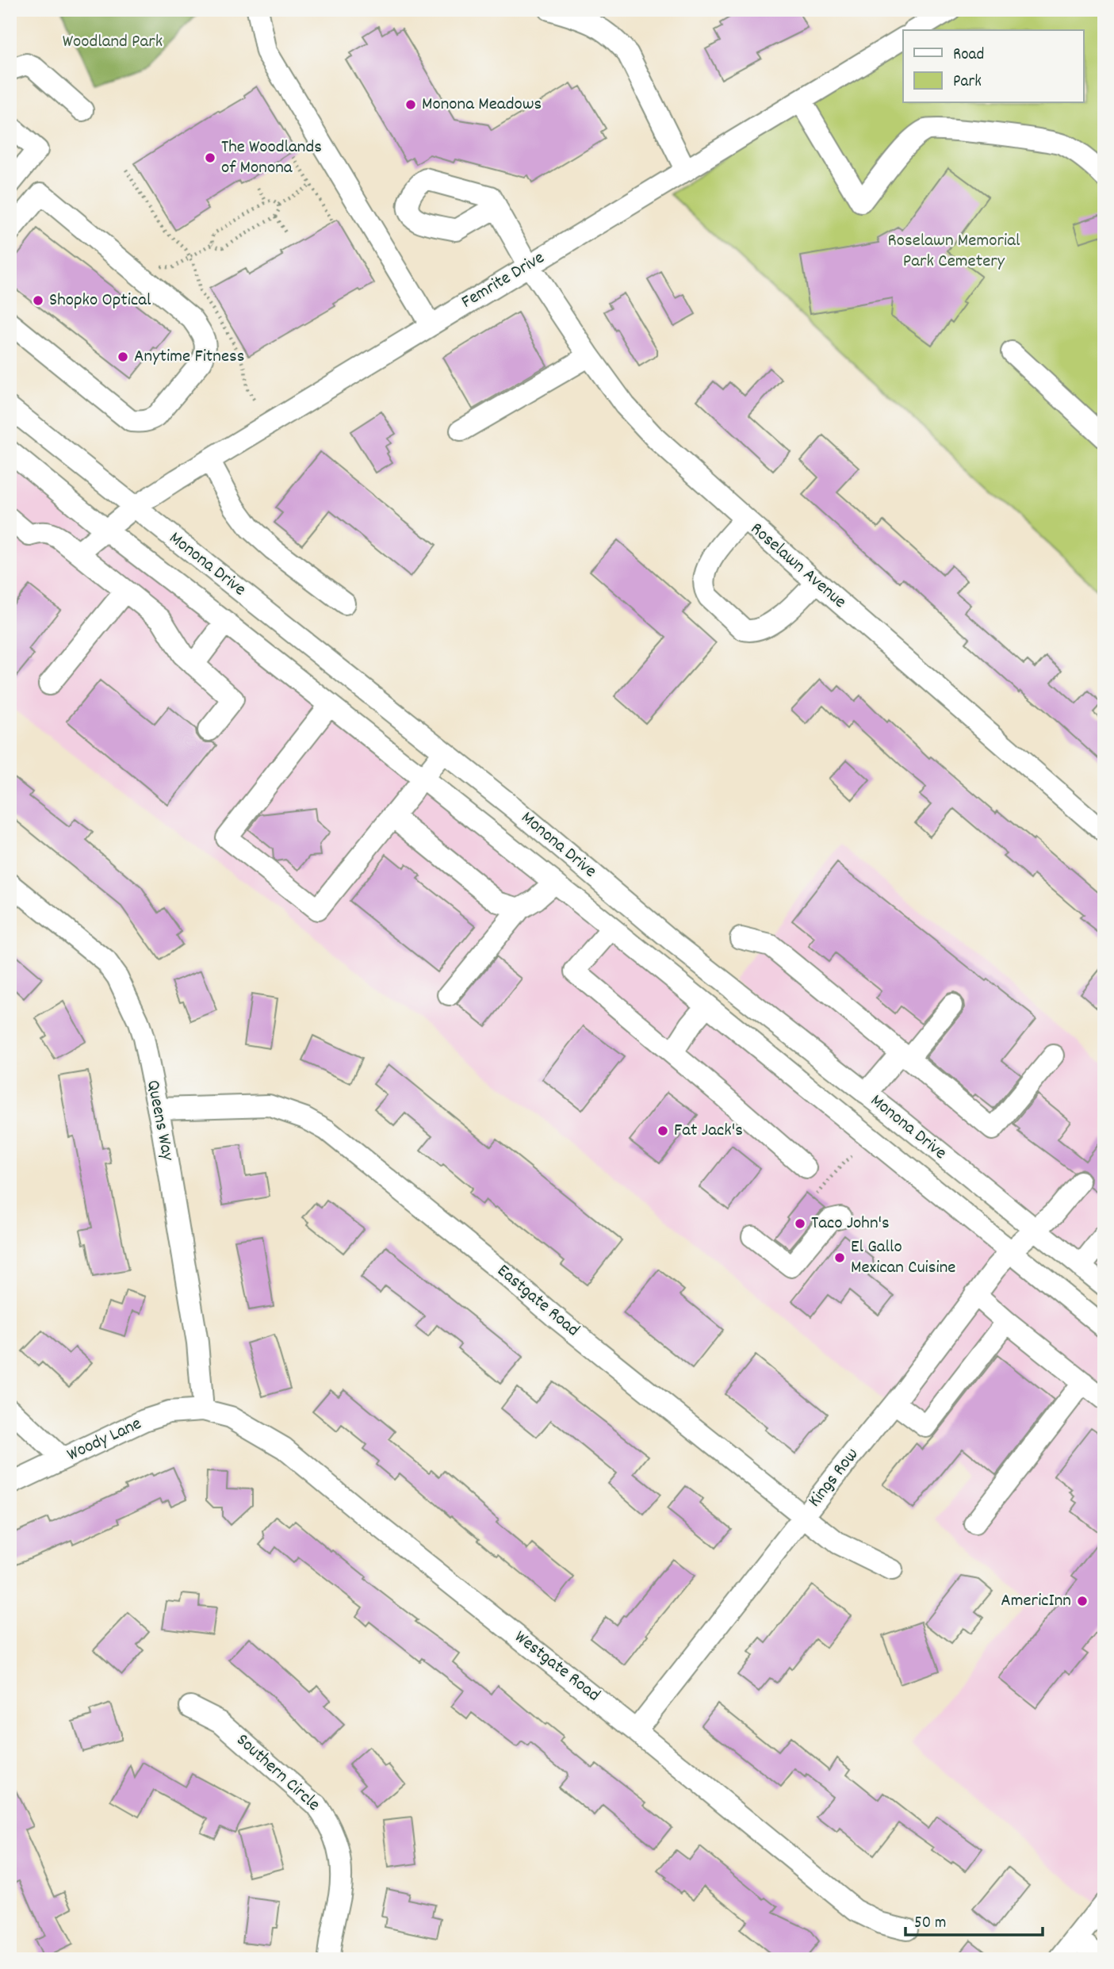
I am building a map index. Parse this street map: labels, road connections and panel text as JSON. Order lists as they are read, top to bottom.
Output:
{
  "streets": {
    "street": [
      "Femrite Drive",
      "Monona Drive",
      "Roselawn Avenue",
      "Queens Way",
      "Eastgate Road",
      "Woody Lane",
      "Kings Row",
      "Westgate Road",
      "Southern Circle"
    ]
  },
  "crossings": [
    ["Femrite Drive", "Monona Drive"],
    ["Femrite Drive", "Roselawn Avenue"],
    ["Monona Drive", "Kings Row"],
    ["Queens Way", "Eastgate Road"],
    ["Queens Way", "Woody Lane"],
    ["Queens Way", "Westgate Road"],
    ["Eastgate Road", "Kings Row"],
    ["Woody Lane", "Westgate Road"],
    ["Kings Row", "Westgate Road"]
  ],
  "parks": ["Woodland Park", "Roselawn Memorial Park Cemetery"],
  "places": [
    "Monona Meadows",
    "The Woodlands of Monona",
    "Shopko Optical",
    "Anytime Fitness",
    "Fat Jack's",
    "Taco John's",
    "El Gallo Mexican Cuisine",
    "AmericInn"
  ],
  "legend": ["Road", "Park"],
  "scale_bar": "50 m"
}
